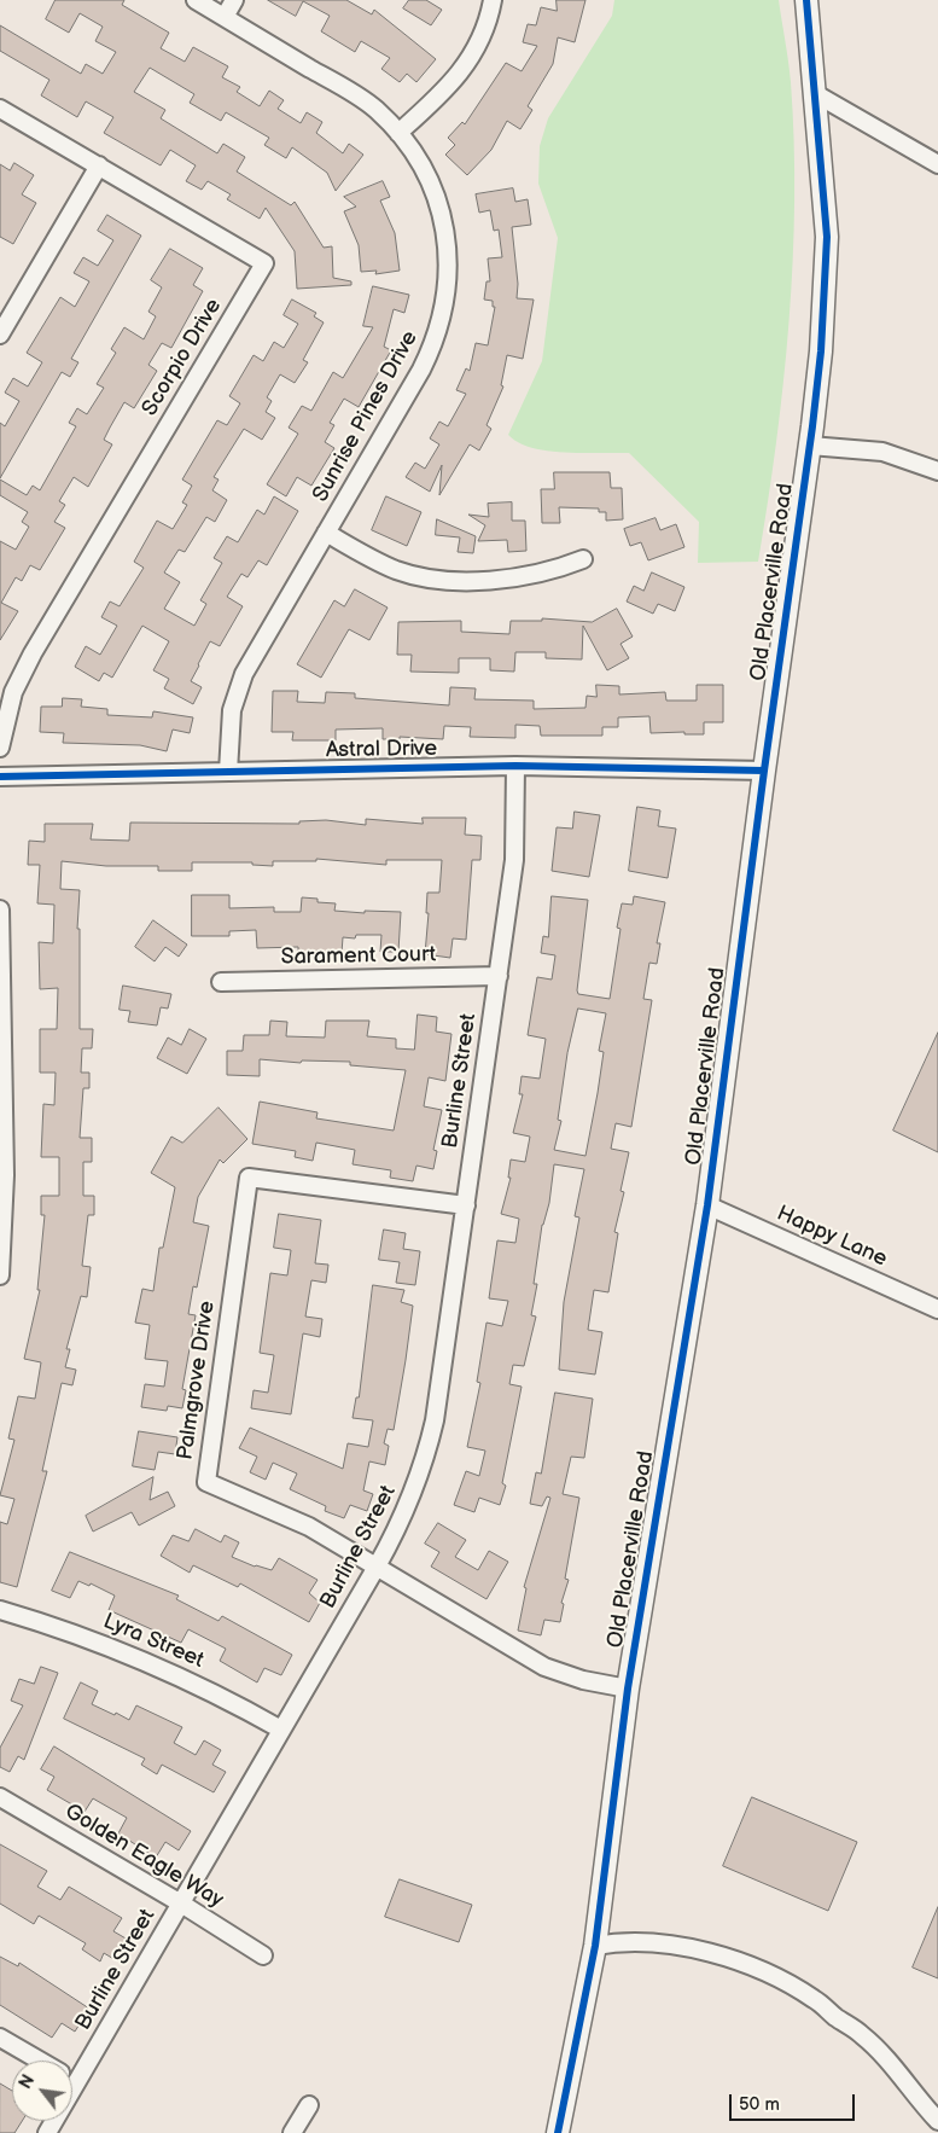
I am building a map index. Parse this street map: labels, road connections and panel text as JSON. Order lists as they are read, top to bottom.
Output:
{
  "streets": {
    "street": [
      "Scorpio Drive",
      "Sunrise Pines Drive",
      "Old Placerville Road",
      "Astral Drive",
      "Sarament Court",
      "Burline Street",
      "Happy Lane",
      "Palmgrove Drive",
      "Lyra Street",
      "Golden Eagle Way"
    ]
  },
  "crossings": [
    ["Sunrise Pines Drive", "Astral Drive"],
    ["Old Placerville Road", "Astral Drive"],
    ["Old Placerville Road", "Happy Lane"],
    ["Old Placerville Road", "Palmgrove Drive"],
    ["Astral Drive", "Burline Street"],
    ["Sarament Court", "Burline Street"],
    ["Burline Street", "Palmgrove Drive"],
    ["Burline Street", "Lyra Street"],
    ["Burline Street", "Golden Eagle Way"]
  ],
  "scale_bar": "50 m",
  "north": "top left"
}
